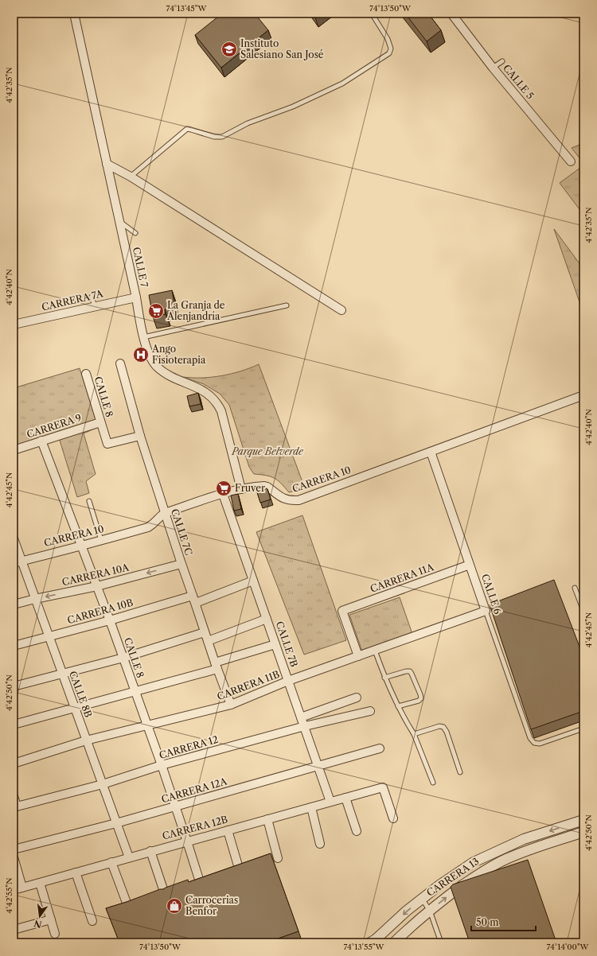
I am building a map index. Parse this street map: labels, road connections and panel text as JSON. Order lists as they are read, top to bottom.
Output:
{
  "streets": {
    "street": [
      "CALLE 5",
      "CALLE 7",
      "CARRERA 7A",
      "CALLE 8",
      "CARRERA 9",
      "CARRERA 10",
      "CALLE 7C",
      "CARRERA 10A",
      "CARRERA 11A",
      "CALLE 6",
      "CARRERA 10B",
      "CALLE 7B",
      "CARRERA 11B",
      "CALLE 8B",
      "CARRERA 12",
      "CARRERA 12A",
      "CARRERA 12B",
      "CARRERA 13"
    ]
  },
  "crossings": [
    ["CALLE 7", "CARRERA 7A"],
    ["CALLE 7", "CARRERA 10"],
    ["CALLE 8", "CARRERA 9"],
    ["CALLE 8", "CARRERA 10"],
    ["CALLE 8", "CALLE 7C"],
    ["CALLE 8", "CARRERA 10A"],
    ["CALLE 8", "CARRERA 10B"],
    ["CALLE 8", "CARRERA 11B"],
    ["CALLE 8", "CARRERA 12"],
    ["CALLE 8", "CARRERA 12A"],
    ["CALLE 8", "CARRERA 12B"],
    ["CARRERA 10", "CALLE 7C"],
    ["CARRERA 10", "CALLE 6"],
    ["CARRERA 10", "CALLE 7B"],
    ["CARRERA 10", "CALLE 8B"],
    ["CALLE 7C", "CARRERA 10A"],
    ["CALLE 7C", "CARRERA 10B"],
    ["CALLE 7C", "CARRERA 11B"],
    ["CARRERA 10A", "CALLE 8B"],
    ["CARRERA 11A", "CALLE 6"],
    ["CARRERA 11A", "CARRERA 11B"],
    ["CALLE 6", "CARRERA 11B"],
    ["CARRERA 10B", "CALLE 7B"],
    ["CARRERA 10B", "CALLE 8B"],
    ["CALLE 7B", "CARRERA 11B"],
    ["CALLE 7B", "CARRERA 12"],
    ["CALLE 7B", "CARRERA 12A"],
    ["CALLE 7B", "CARRERA 12B"],
    ["CARRERA 11B", "CALLE 8B"],
    ["CALLE 8B", "CARRERA 12"],
    ["CALLE 8B", "CARRERA 12A"],
    ["CALLE 8B", "CARRERA 12B"]
  ],
  "one_way": ["CARRERA 10A"],
  "parks": ["Parque Belverde"],
  "places": {
    "school or university": ["Instituto Salesiano San José"],
    "supermarket": ["La Granja de Alenjandría", "Fruver"],
    "hospital": ["Ango Fisioterapia"],
    "shop": ["Carrocerias Benfor"]
  },
  "scale_bar": "50 m",
  "north": "bottom",
  "coordinates": [
    "74°13'45\"W",
    "74°13'50\"W",
    "4°42'35\"N",
    "4°42'40\"N",
    "4°42'45\"N",
    "4°42'50\"N",
    "4°42'55\"N",
    "74°13'55\"W",
    "74°14'00\"W"
  ]
}
